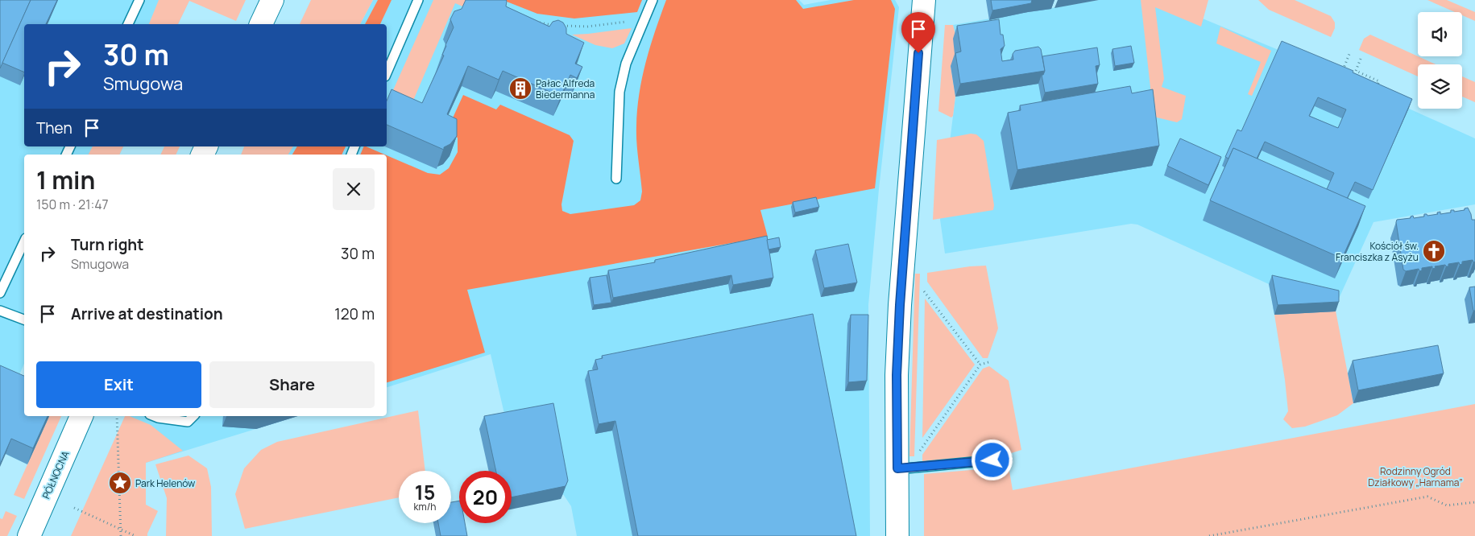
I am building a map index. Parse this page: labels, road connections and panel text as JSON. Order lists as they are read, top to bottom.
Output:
{
  "streets": {
    "street": ["PÓŁNOCNA"]
  },
  "parks": ["Rodzinny Ogród Działkowy „Harnama”"],
  "places": {
    "building": ["Pałac Alfreda Biedermanna"],
    "church": ["Kościół św. Franciszka z Asyżu"],
    "place": ["Park Helenów"]
  },
  "page": {
    "turn": ["30 m", "Smugowa"],
    "then": "Then",
    "heading": ["1 min", "150 m · 21:47"],
    "list": [
      {
        "name": "Turn right",
        "note": "Smugowa",
        "value": "30 m"
      },
      {
        "name": "Arrive at destination",
        "value": "120 m"
      }
    ],
    "buttons": ["Exit", "Share"],
    "speed": "15 km/h",
    "limit": "20"
  }
}
